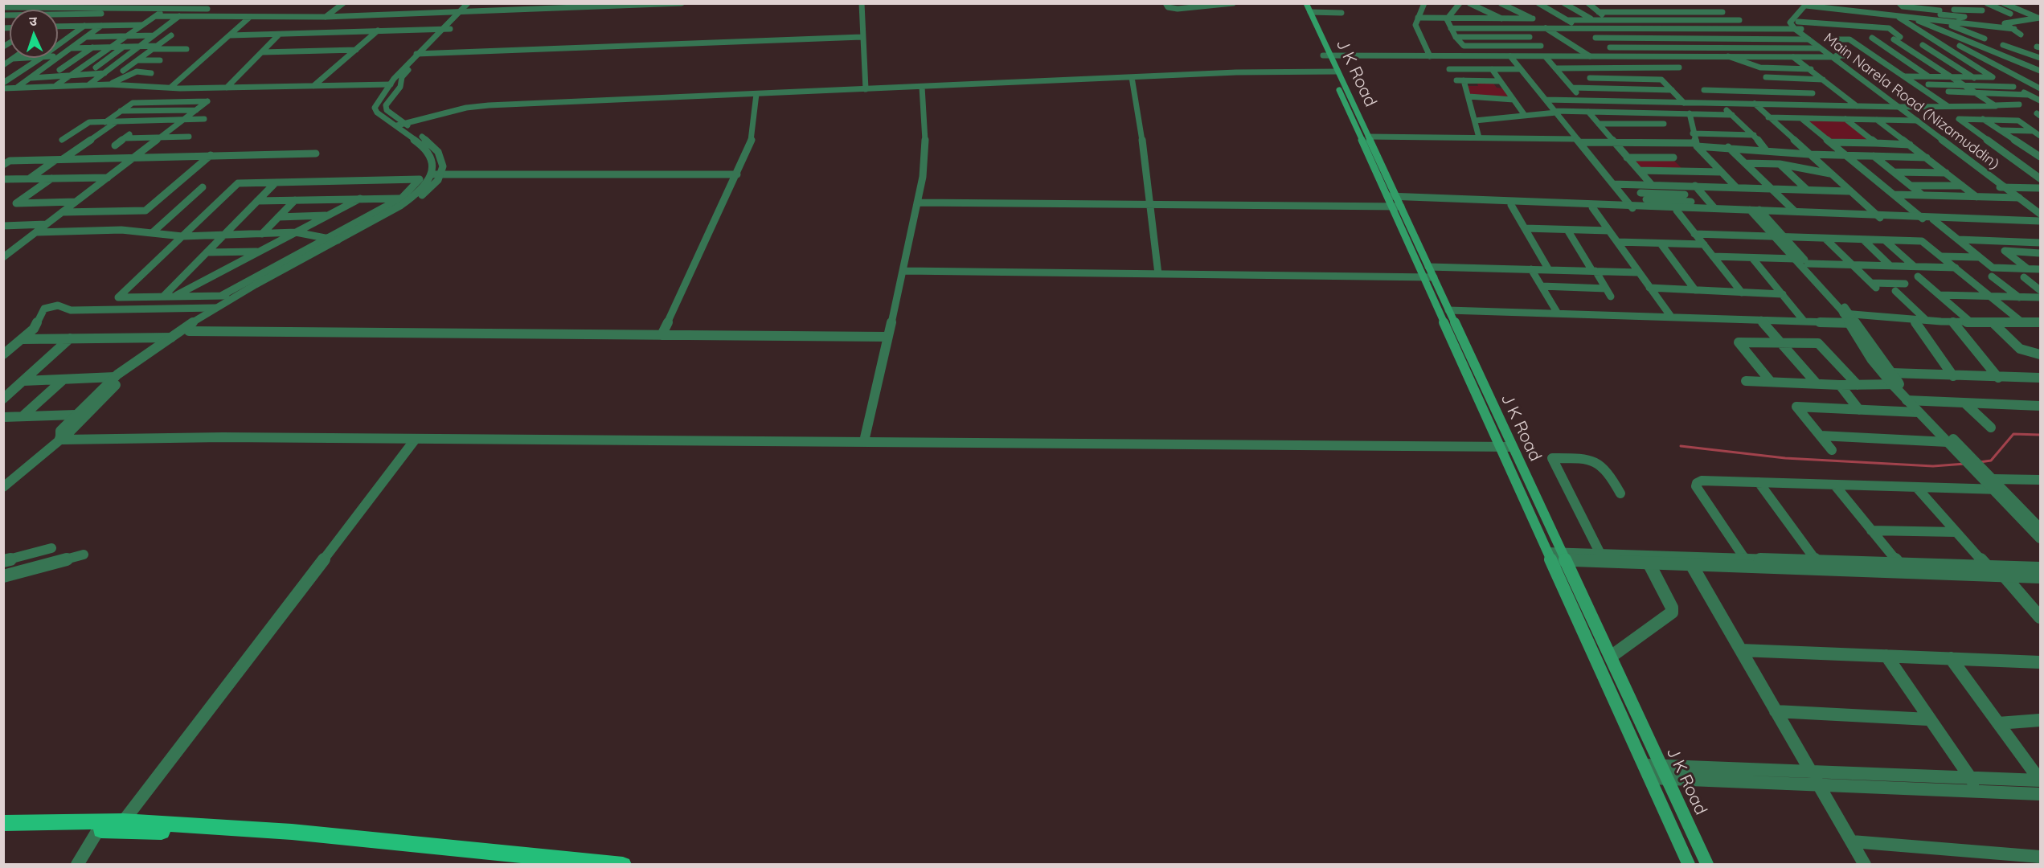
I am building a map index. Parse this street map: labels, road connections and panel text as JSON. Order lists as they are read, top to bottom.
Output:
{
  "streets": {
    "main road": ["J K Road"],
    "street": ["Main Narela Road (Nizamuddin)"]
  },
  "north": "top"
}
